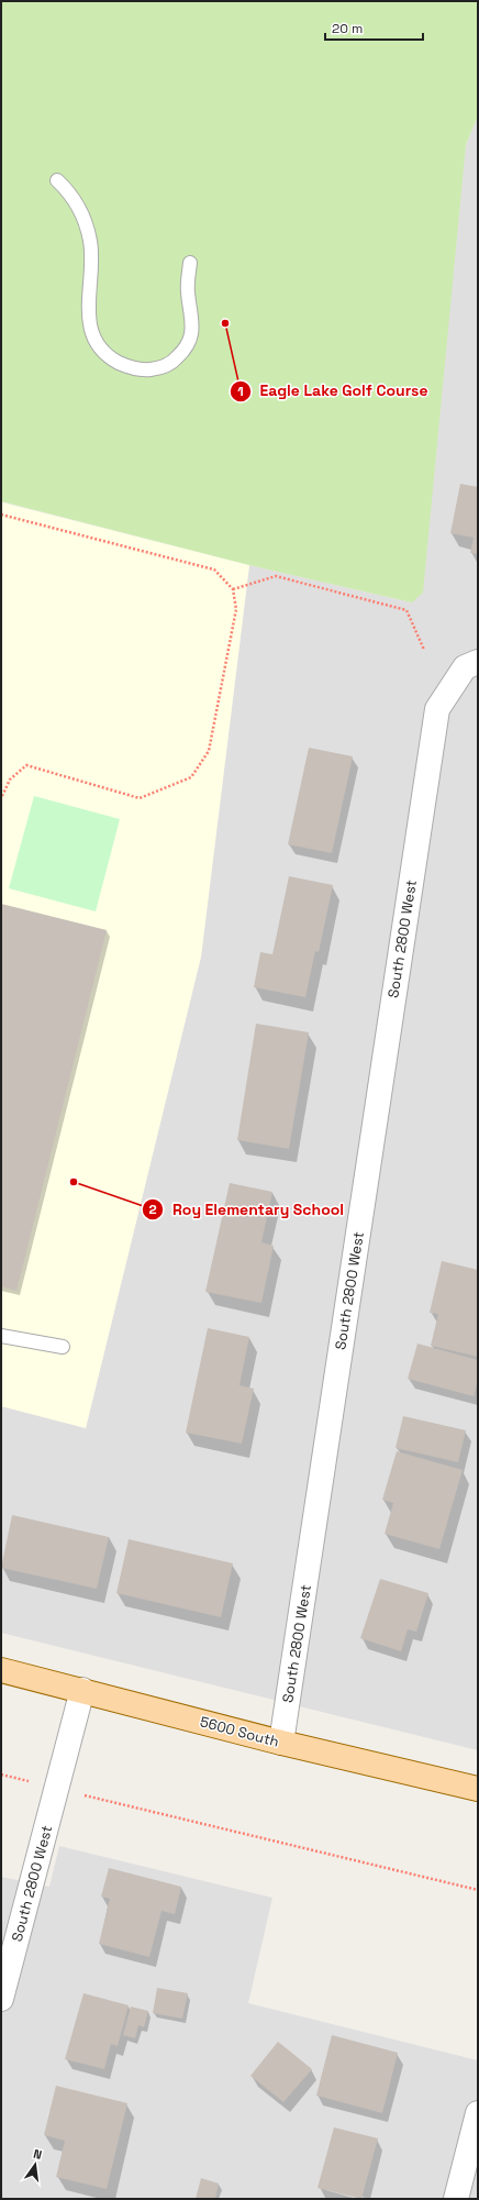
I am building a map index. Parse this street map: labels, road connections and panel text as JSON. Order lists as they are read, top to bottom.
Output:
{
  "streets": {
    "main road": ["5600 South"],
    "street": ["South 2800 West"]
  },
  "crossings": [
    ["South 2800 West", "5600 South"]
  ],
  "places": ["Eagle Lake Golf Course", "Roy Elementary School"],
  "scale_bar": "20 m",
  "north": "top"
}
